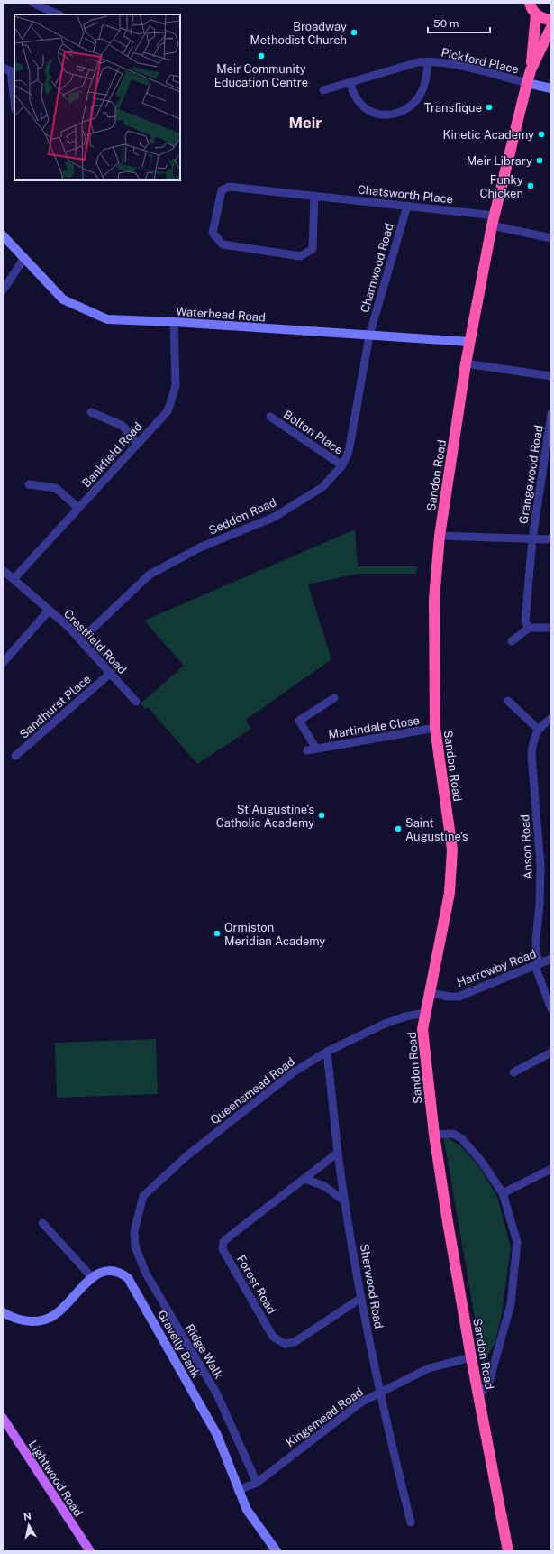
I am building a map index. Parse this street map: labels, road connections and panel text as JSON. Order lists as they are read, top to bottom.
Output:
{
  "streets": {
    "highway": ["Sandon Road"],
    "main road": ["Lightwood Road"],
    "street": [
      "Pickford Place",
      "Chatsworth Place",
      "Charnwood Road",
      "Waterhead Road",
      "Bolton Place",
      "Bankfield Road",
      "Grangewood Road",
      "Seddon Road",
      "Crestfield Road",
      "Sandhurst Place",
      "Martindale Close",
      "Anson Road",
      "Harrowby Road",
      "Queensmead Road",
      "Forest Road",
      "Sherwood Road",
      "Gravelly Bank",
      "Ridge Walk",
      "Kingsmead Road"
    ]
  },
  "crossings": [
    ["Pickford Place", "Sandon Road"],
    ["Chatsworth Place", "Charnwood Road"],
    ["Chatsworth Place", "Sandon Road"],
    ["Charnwood Road", "Waterhead Road"],
    ["Charnwood Road", "Seddon Road"],
    ["Waterhead Road", "Bankfield Road"],
    ["Waterhead Road", "Sandon Road"],
    ["Waterhead Road", "Seddon Road"],
    ["Bolton Place", "Seddon Road"],
    ["Bankfield Road", "Crestfield Road"],
    ["Sandon Road", "Martindale Close"],
    ["Sandon Road", "Harrowby Road"],
    ["Sandon Road", "Queensmead Road"],
    ["Sandon Road", "Kingsmead Road"],
    ["Seddon Road", "Crestfield Road"],
    ["Crestfield Road", "Sandhurst Place"],
    ["Anson Road", "Harrowby Road"],
    ["Queensmead Road", "Sherwood Road"],
    ["Queensmead Road", "Ridge Walk"],
    ["Forest Road", "Sherwood Road"],
    ["Sherwood Road", "Kingsmead Road"],
    ["Gravelly Bank", "Kingsmead Road"],
    ["Ridge Walk", "Kingsmead Road"]
  ],
  "districts": ["Meir"],
  "places": [
    "Broadway Methodist Church",
    "Meir Community Education Centre",
    "Transfique",
    "Kinetic Academy",
    "Meir Library",
    "Funky Chicken",
    "St Augustine's Catholic Academy",
    "Saint Augustine's",
    "Ormiston Meridian Academy"
  ],
  "scale_bar": "50 m",
  "north": "top"
}
